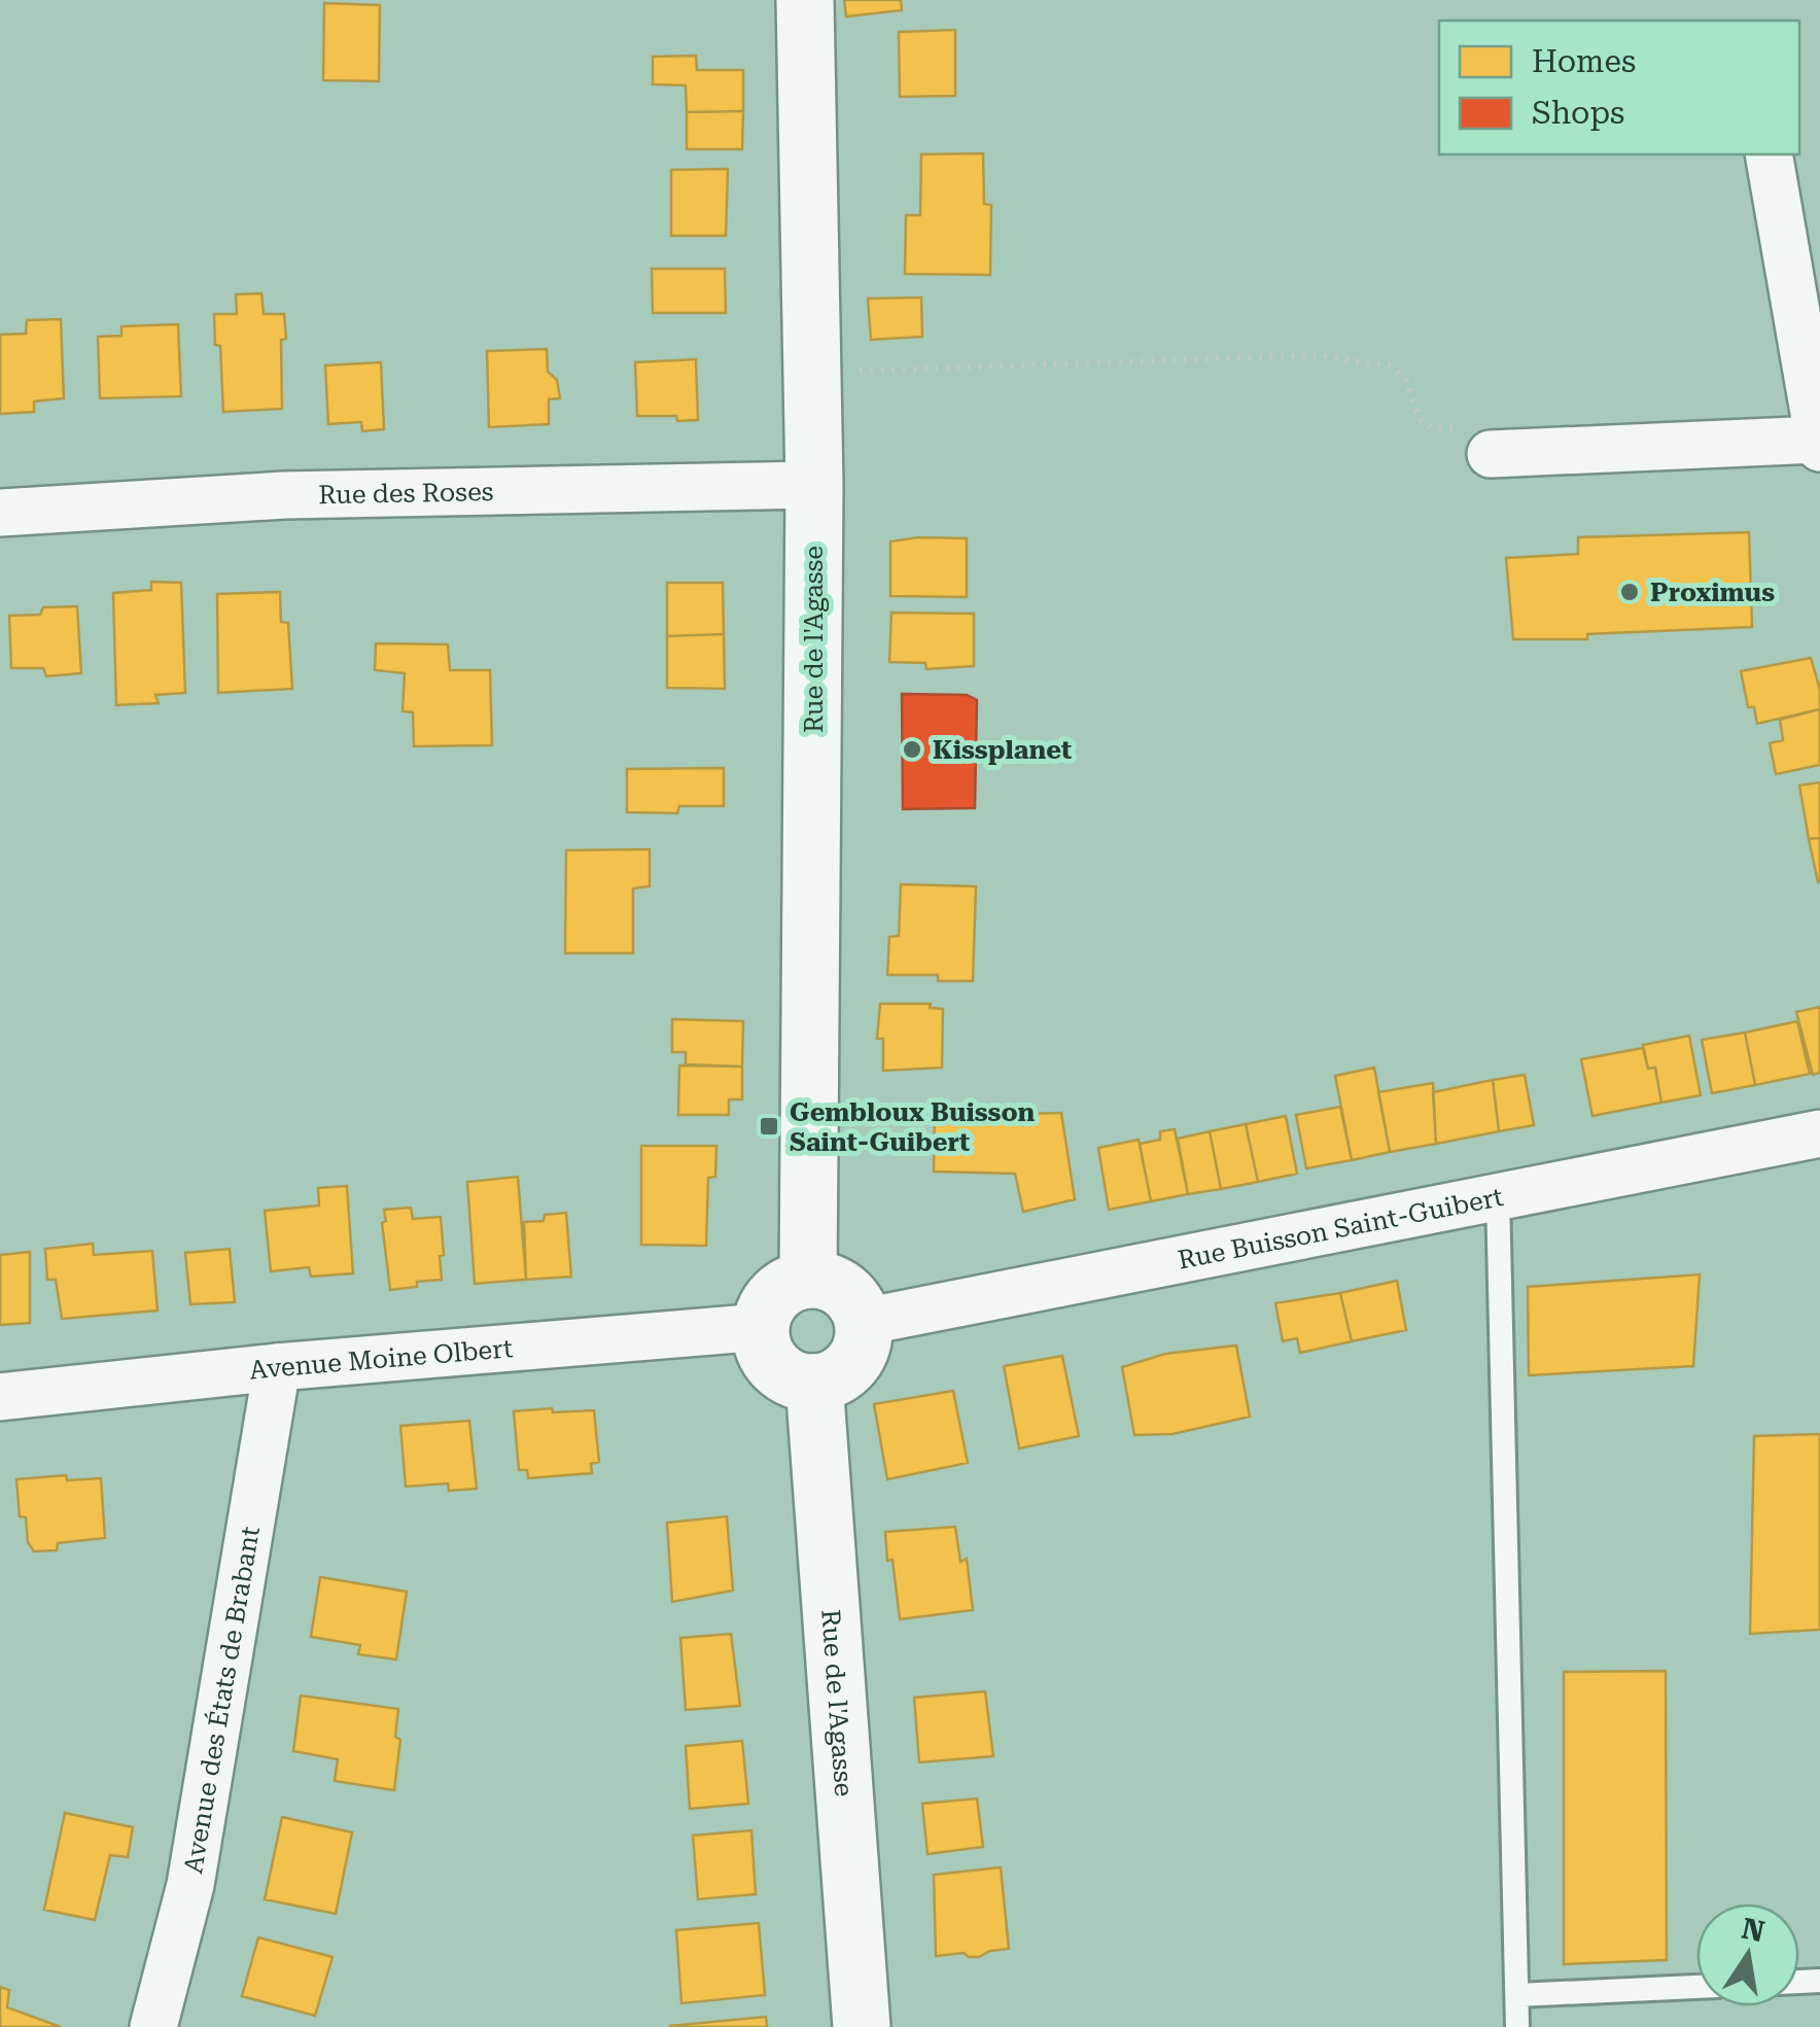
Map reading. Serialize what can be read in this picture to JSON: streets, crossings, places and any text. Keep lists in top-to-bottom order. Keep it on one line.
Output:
{"streets":{"street":["Rue des Roses","Rue de l'Agasse","Rue Buisson Saint-Guibert","Avenue Moine Olbert","Avenue des États de Brabant"]},"crossings":[["Rue des Roses","Rue de l'Agasse"],["Rue de l'Agasse","Rue Buisson Saint-Guibert"],["Rue de l'Agasse","Avenue Moine Olbert"],["Rue Buisson Saint-Guibert","Avenue Moine Olbert"],["Avenue Moine Olbert","Avenue des États de Brabant"]],"places":{"other":["Proximus","Kissplanet"],"transit":["Gembloux Buisson Saint-Guibert"]},"legend":["Homes","Shops"],"north":"top"}
